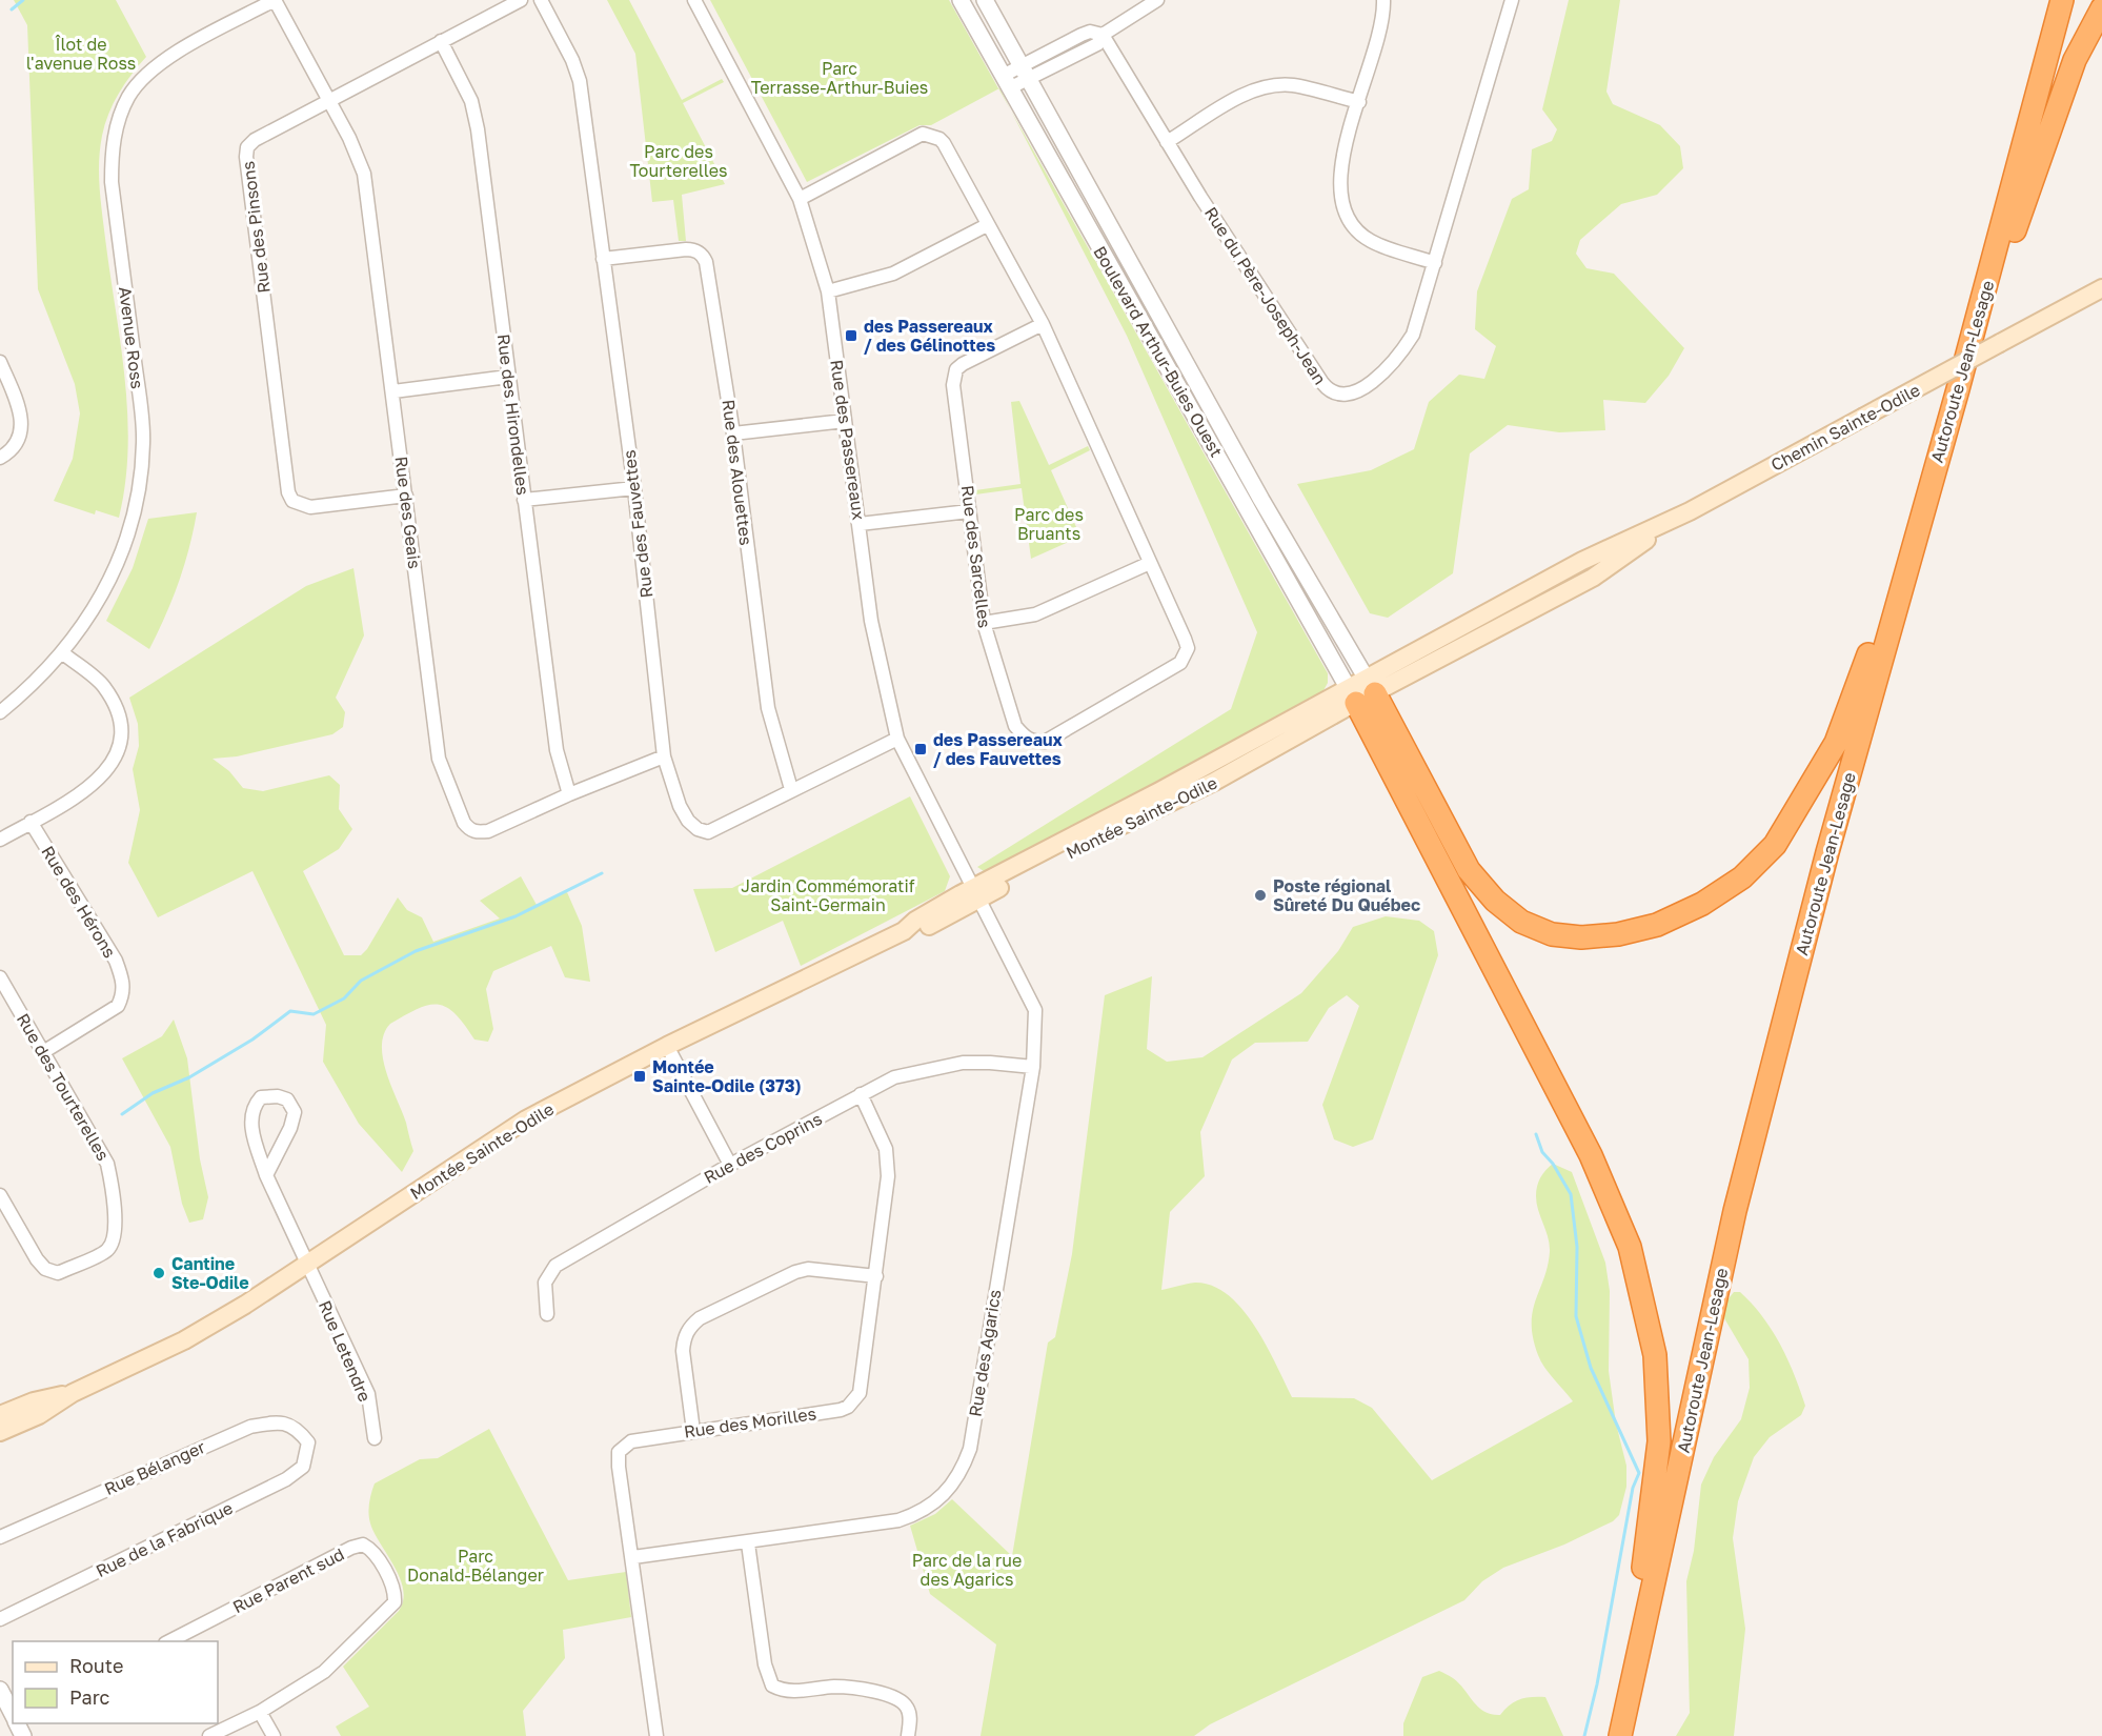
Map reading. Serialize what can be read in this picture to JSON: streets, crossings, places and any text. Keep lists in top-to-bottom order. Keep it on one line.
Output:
{"streets":{"highway":["Autoroute Jean-Lesage"],"main road":["Chemin Sainte-Odile","Montée Sainte-Odile"],"street":["Rue des Pinsons","Rue du Père-Joseph-Jean","Avenue Ross","Boulevard Arthur-Buies Ouest","Rue des Hirondelles","Rue des Passereaux","Rue des Alouettes","Rue des Geais","Rue des Fauvettes","Rue des Sarcelles","Rue des Hérons","Rue des Tourterelles","Rue des Coprins","Rue Letendre","Rue des Agarics","Rue des Morilles","Rue Bélanger","Rue de la Fabrique","Rue Parent sud"]},"crossings":[["Rue des Pinsons","Rue des Hirondelles"],["Rue des Pinsons","Rue des Geais"],["Avenue Ross","Rue des Geais"],["Boulevard Arthur-Buies Ouest","Chemin Sainte-Odile"],["Boulevard Arthur-Buies Ouest","Montée Sainte-Odile"],["Rue des Hirondelles","Rue des Geais"],["Chemin Sainte-Odile","Montée Sainte-Odile"],["Rue des Passereaux","Rue des Fauvettes"],["Rue des Passereaux","Rue des Sarcelles"],["Rue des Passereaux","Montée Sainte-Odile"],["Rue des Passereaux","Rue des Agarics"],["Rue des Alouettes","Rue des Fauvettes"],["Rue des Geais","Rue des Fauvettes"],["Montée Sainte-Odile","Rue Letendre"],["Montée Sainte-Odile","Rue des Agarics"],["Rue des Hérons","Rue des Tourterelles"],["Rue des Coprins","Rue des Agarics"],["Rue des Coprins","Rue des Morilles"],["Rue des Agarics","Rue des Morilles"],["Rue Bélanger","Rue de la Fabrique"]],"parks":["Îlot de l'avenue Ross","Parc Terrasse-Arthur-Buies","Parc des Tourterelles","Parc des Bruants","Jardin Commémoratif Saint-Germain","Parc Donald-Bélanger","Parc de la rue des Agarics"],"places":{"transit":["des Passereaux / des Gélinottes","des Passereaux / des Fauvettes","Montée Sainte-Odile (373)"],"other":["Poste régional Sûreté Du Québec","Cantine Ste-Odile"]},"legend":["Route","Parc"]}
